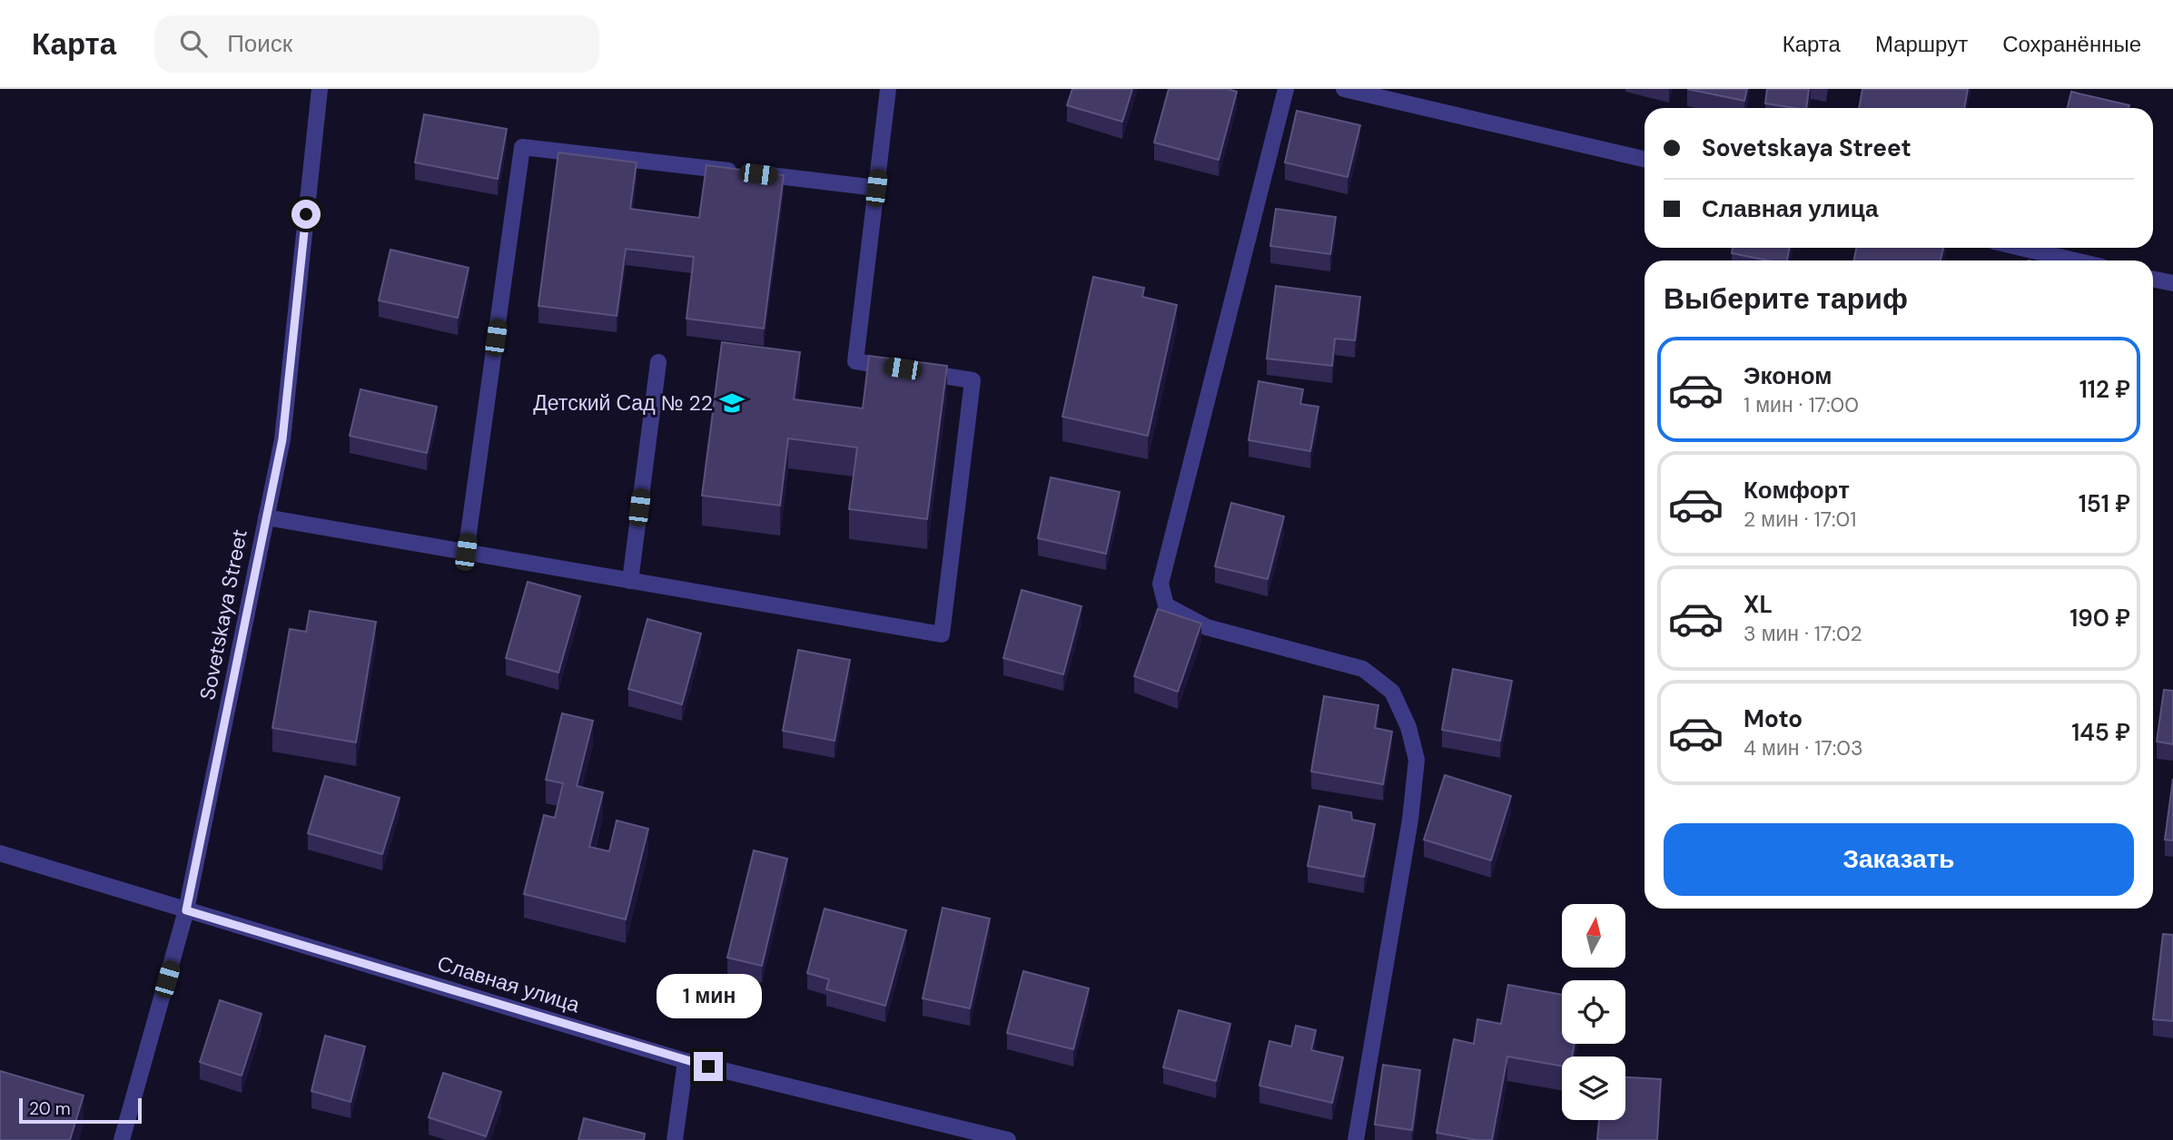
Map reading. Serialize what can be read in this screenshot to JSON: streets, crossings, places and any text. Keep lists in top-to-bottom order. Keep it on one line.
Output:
{"streets":{"street":["Sovetskaya Street","Славная улица"]},"crossings":[["Sovetskaya Street","Славная улица"]],"places":{"school or university":["Детский Сад № 22"]},"scale_bar":"20 m","north":"top","page":{"header":"Карта","search":"Поиск","nav":["Карта","Маршрут","Сохранённые"],"banner":["Sovetskaya Street","Славная улица"],"heading":"Выберите тариф","list":[{"name":"Эконом","note":"1 мин · 17:00","value":"112 ₽"},{"name":"Комфорт","note":"2 мин · 17:01","value":"151 ₽"},{"name":"XL","note":"3 мин · 17:02","value":"190 ₽"},{"name":"Moto","note":"4 мин · 17:03","value":"145 ₽"}],"buttons":"Заказать","bubble":"1 мин","scale":"20 m"}}
